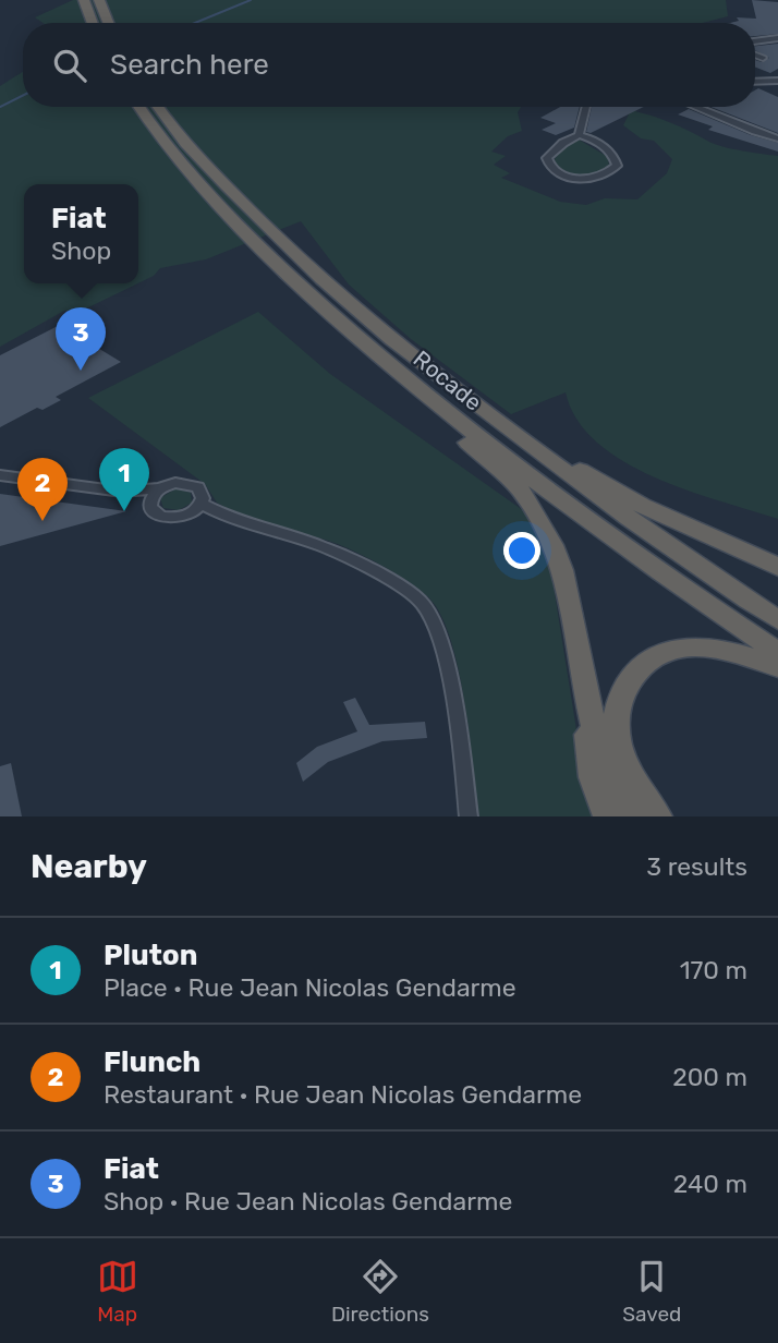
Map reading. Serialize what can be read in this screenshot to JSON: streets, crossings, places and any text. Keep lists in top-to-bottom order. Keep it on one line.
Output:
{"streets":{"highway":["Rocade"]},"page":{"search":"Search here","popup":["Fiat","Shop"],"pins":["3","1","2"],"heading":["Nearby","3 results"],"list":[{"mark":"1","name":"Pluton","note":"Place · Rue Jean Nicolas Gendarme","value":"170 m"},{"mark":"2","name":"Flunch","note":"Restaurant · Rue Jean Nicolas Gendarme","value":"200 m"},{"mark":"3","name":"Fiat","note":"Shop · Rue Jean Nicolas Gendarme","value":"240 m"}],"nav":["Map","Directions","Saved"]}}
